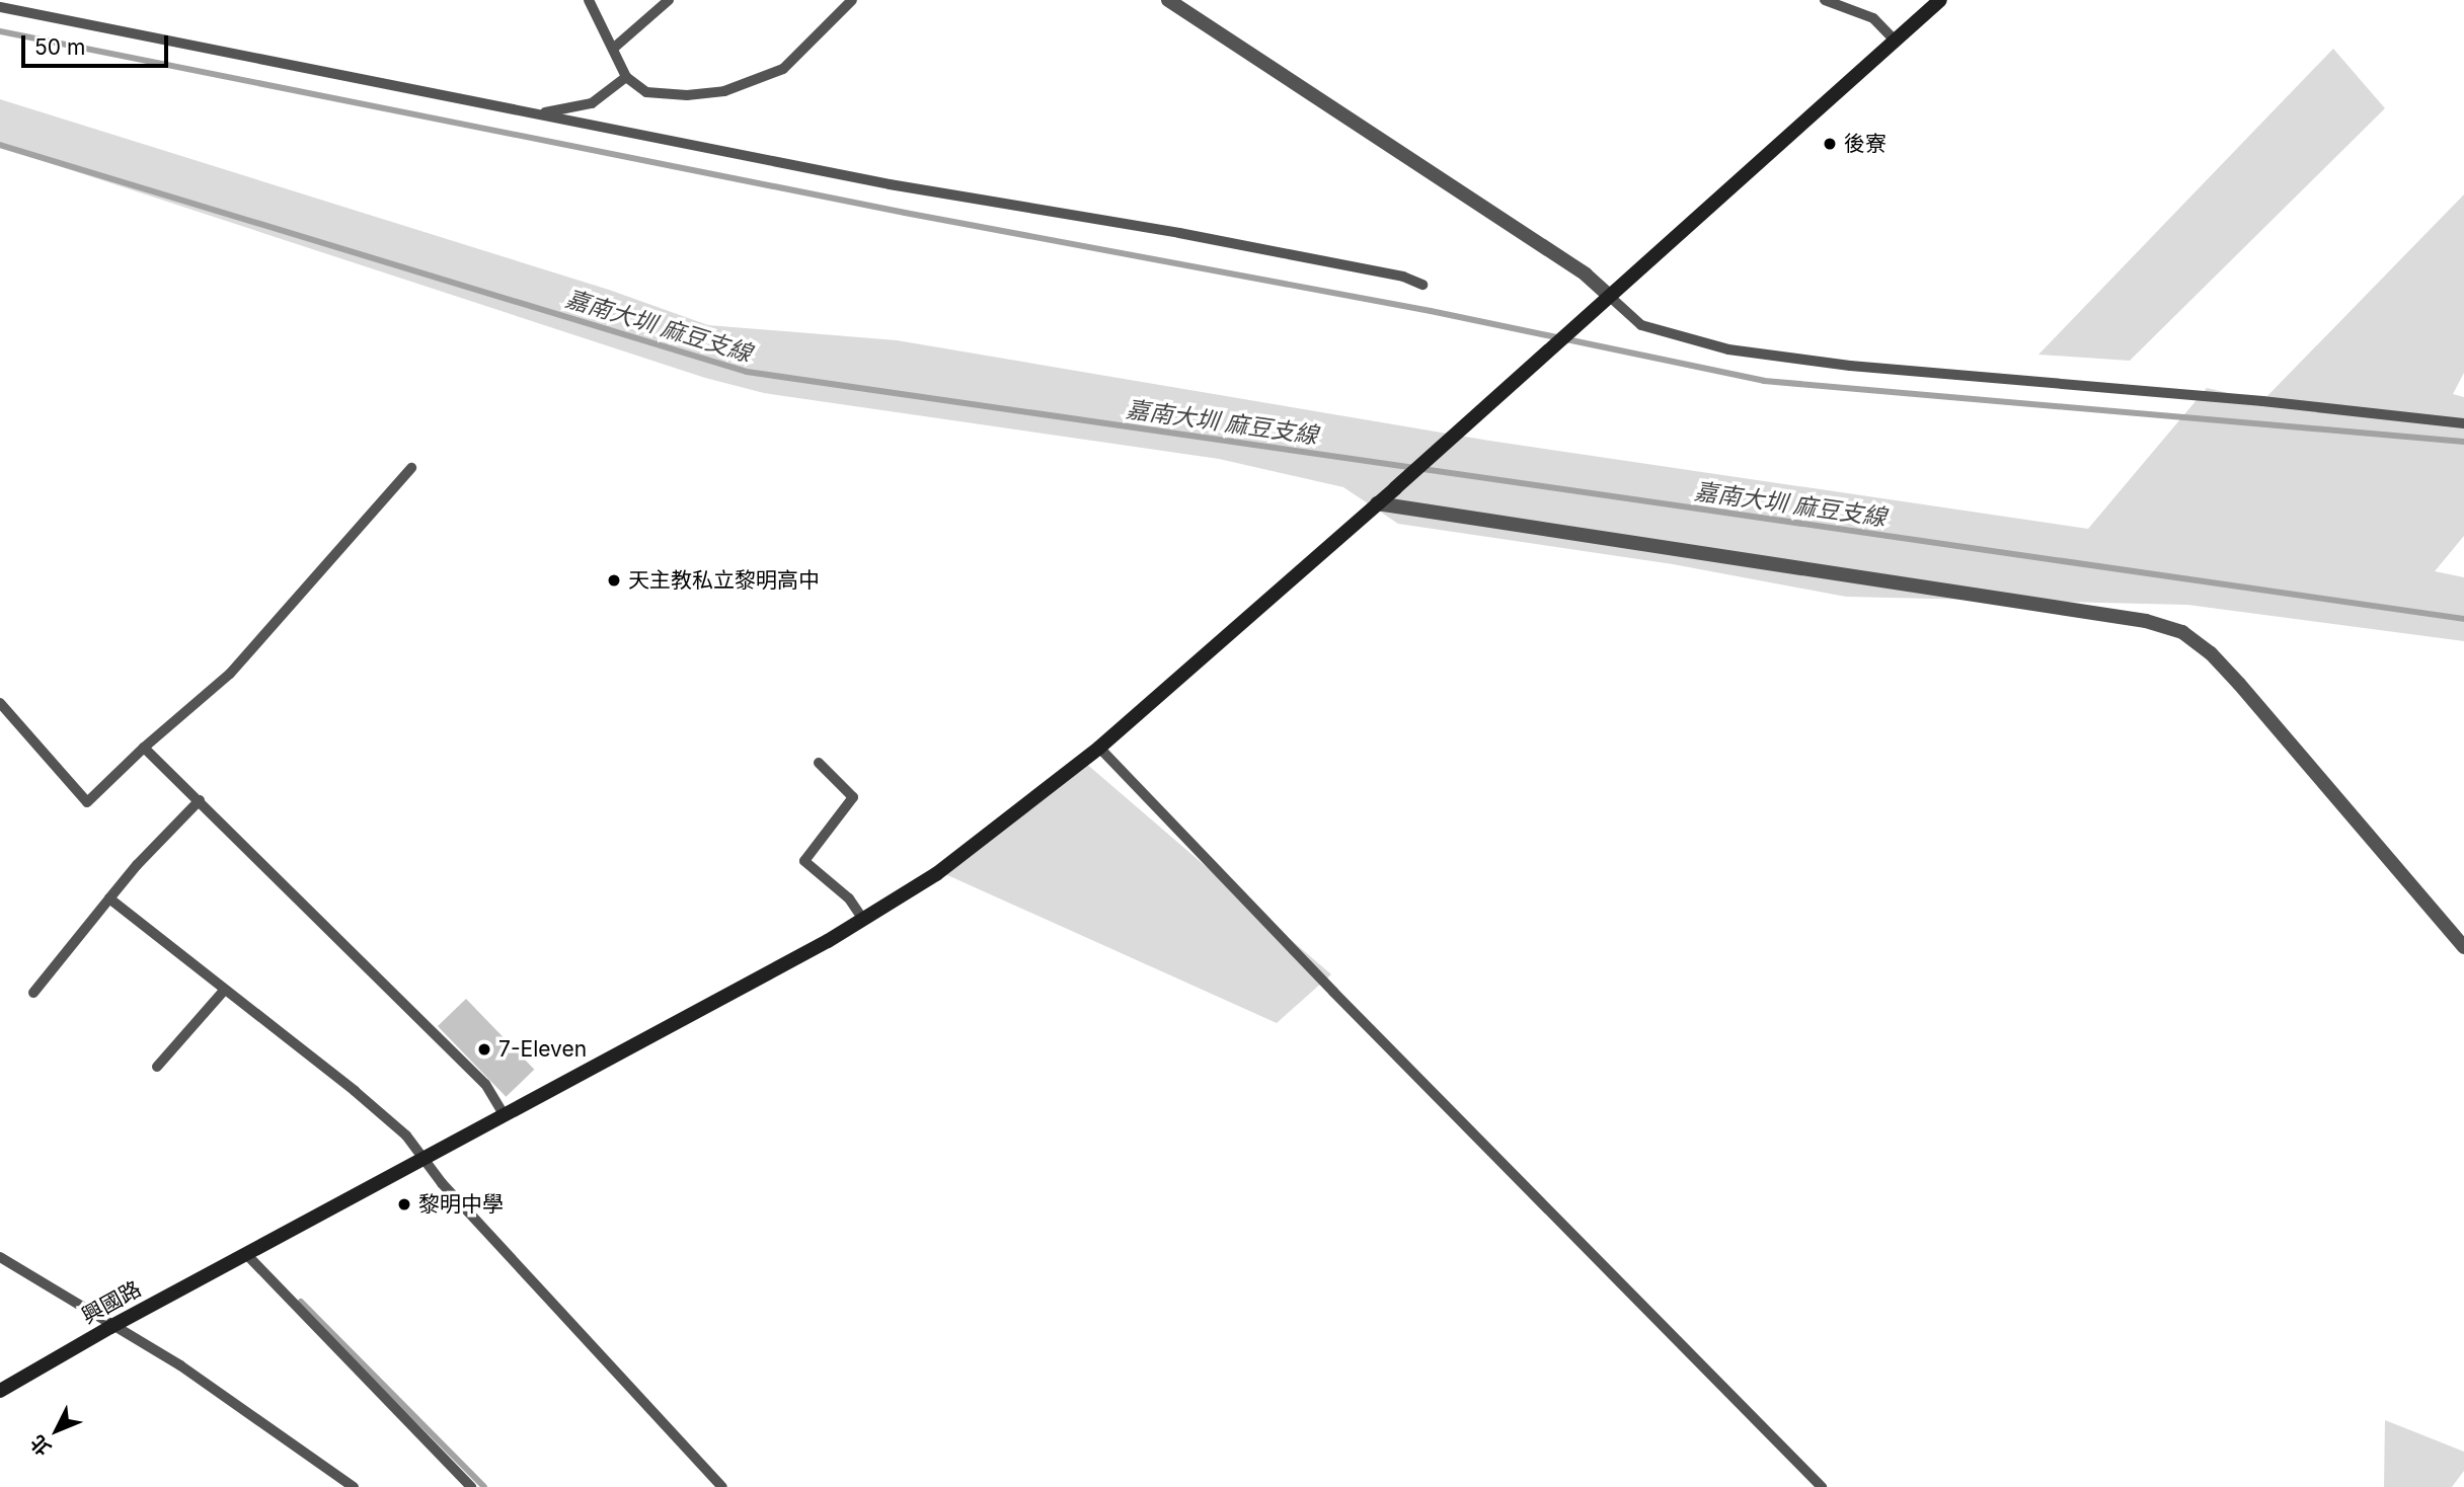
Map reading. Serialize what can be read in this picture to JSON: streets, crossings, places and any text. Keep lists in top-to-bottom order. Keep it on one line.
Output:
{"streets":{"main road":["興國路"]},"water":["嘉南大圳 麻豆支線"],"places":["後寮","天主教私立黎明高中","7-Eleven","黎明中學"],"scale_bar":"50 m","north":"bottom left"}
